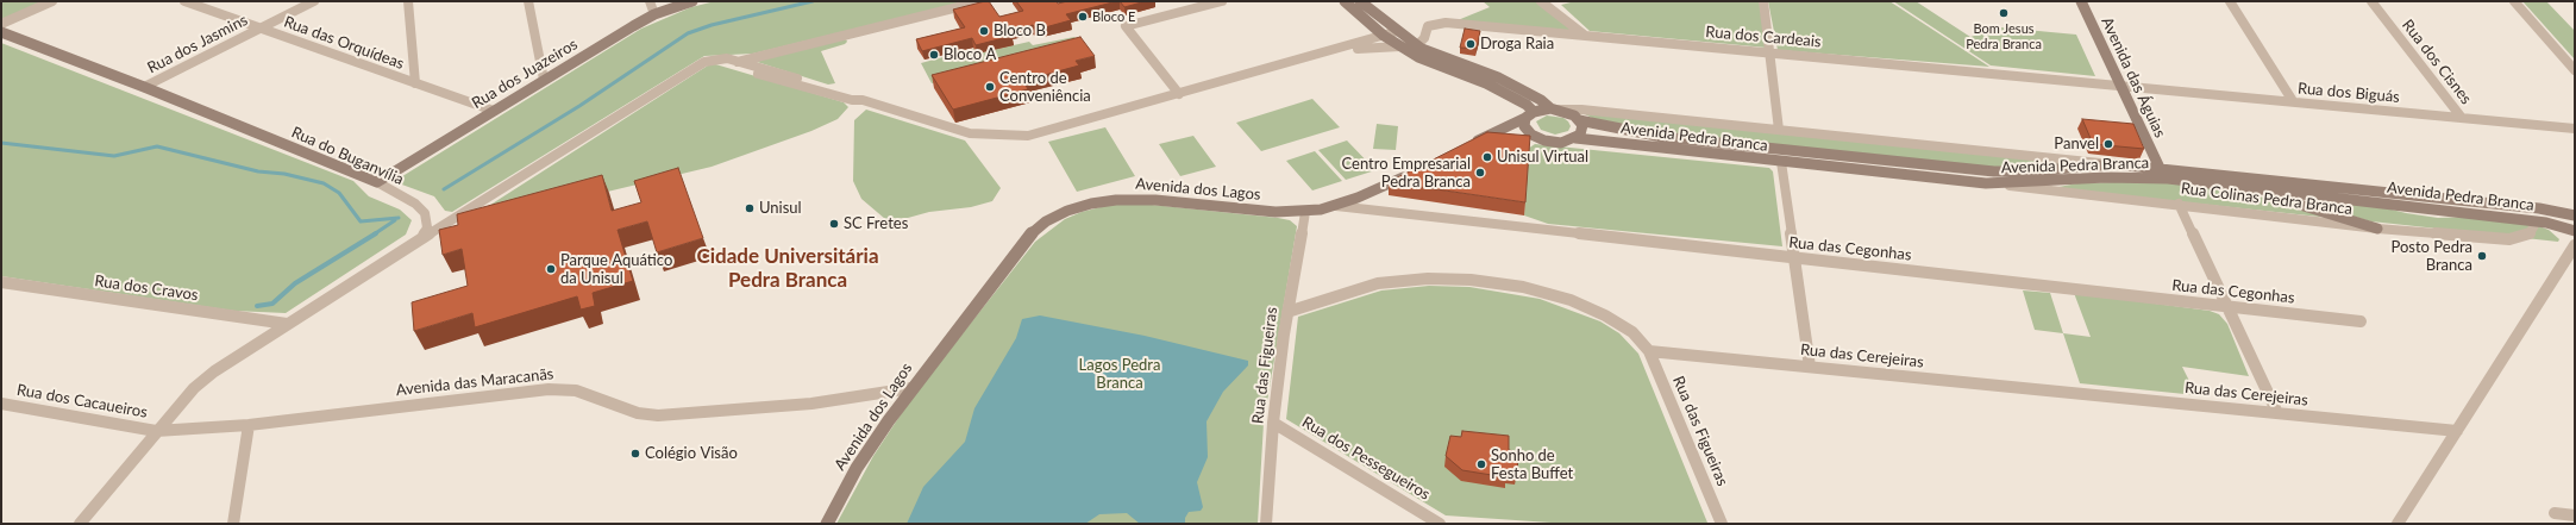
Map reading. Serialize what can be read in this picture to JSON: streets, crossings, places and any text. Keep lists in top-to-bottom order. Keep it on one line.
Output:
{"streets":{"main road":["Rua dos Juazeiros","Avenida das Águias","Avenida Pedra Branca","Rua do Buganvília","Avenida dos Lagos"],"street":["Rua dos Cardeais","Rua das Orquídeas","Rua dos Jasmins","Rua dos Cisnes","Rua dos Biguás","Rua Colinas Pedra Branca","Rua das Cegonhas","Rua dos Cravos","Rua das Cerejeiras","Rua das Figueiras","Avenida das Maracanãs","Rua dos Cacaueiros","Rua dos Pessegueiros"]},"crossings":[["Rua dos Cardeais","Avenida das Águias"],["Rua dos Cardeais","Rua dos Biguás"],["Rua das Orquídeas","Rua dos Jasmins"],["Rua das Orquídeas","Rua dos Juazeiros"],["Rua dos Jasmins","Rua do Buganvília"],["Rua dos Cisnes","Rua dos Biguás"],["Rua dos Juazeiros","Rua do Buganvília"],["Avenida das Águias","Rua dos Biguás"],["Avenida das Águias","Avenida Pedra Branca"],["Avenida Pedra Branca","Rua Colinas Pedra Branca"],["Avenida dos Lagos","Rua das Cegonhas"],["Avenida dos Lagos","Rua das Figueiras"],["Avenida dos Lagos","Avenida das Maracanãs"],["Rua das Cerejeiras","Rua das Figueiras"],["Rua das Figueiras","Rua dos Pessegueiros"],["Avenida das Maracanãs","Rua dos Cacaueiros"]],"districts":["Cidade Universitária Pedra Branca"],"parks":["Lagos Pedra Branca"],"places":["Bom Jesus Pedra Branca","Bloco E","Bloco B","Droga Raia","Bloco A","Centro de Conveniência","Panvel","Unisul Virtual","Centro Empresarial Pedra Branca","Unisul","SC Fretes","Posto Pedra Branca","Parque Aquático da Unisul","Colégio Visão","Sonho de Festa Buffet"]}
